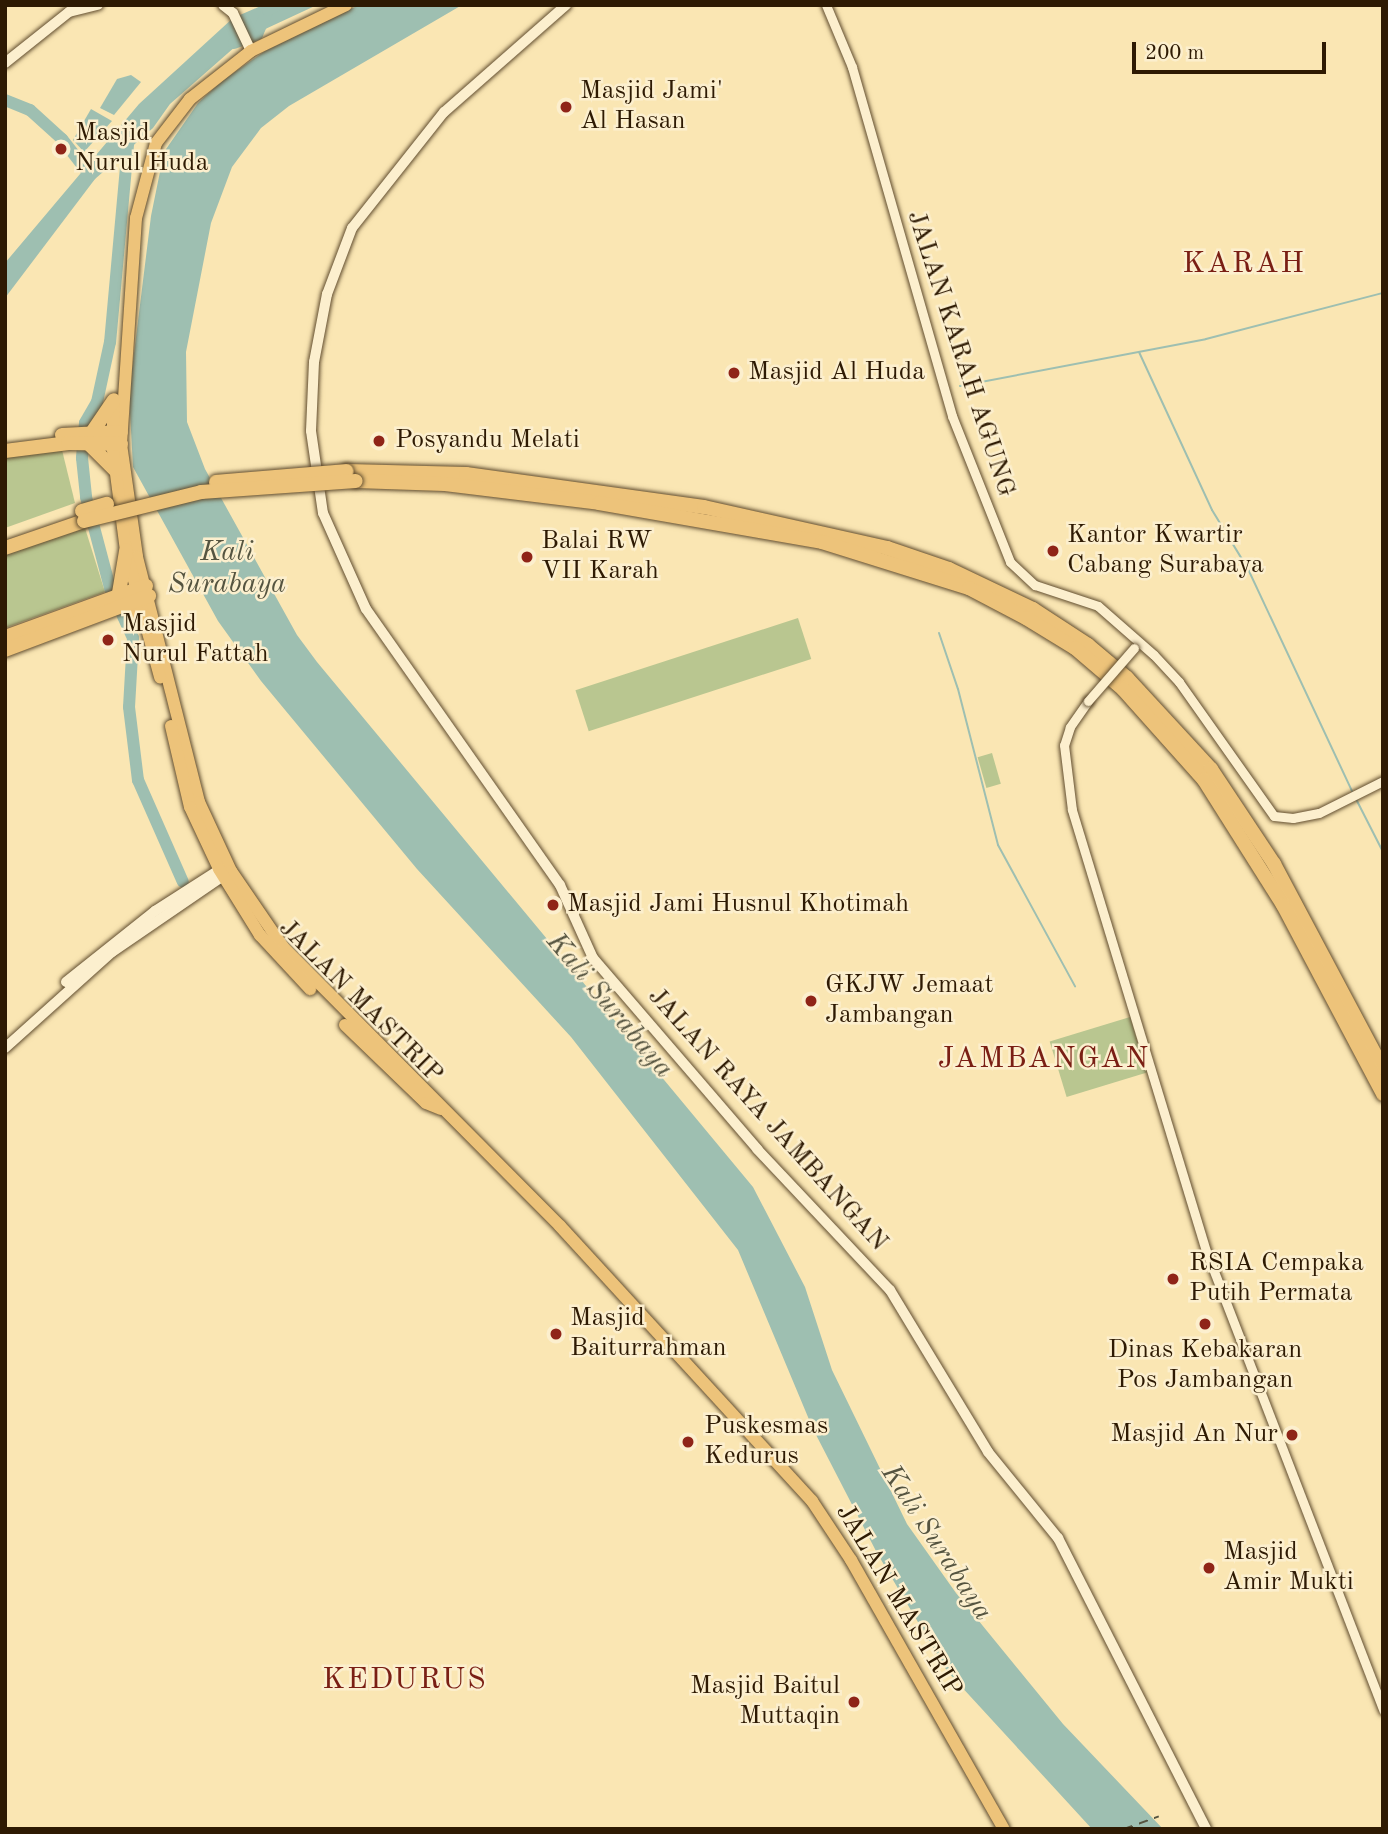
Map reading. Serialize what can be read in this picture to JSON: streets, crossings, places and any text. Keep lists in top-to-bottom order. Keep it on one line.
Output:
{"streets":{"main road":["JALAN MASTRIP","JALAN RAYA JAMBANGAN"],"street":["JALAN KARAH AGUNG"]},"districts":["KARAH","JAMBANGAN","KEDURUS"],"water":["Kali Surabaya"],"places":["Masjid Jami' Al Hasan","Masjid Nurul Huda","Masjid Al Huda","Posyandu Melati","Kantor Kwartir Cabang Surabaya","Balai RW VII Karah","Masjid Nurul Fattah","Masjid Jami Husnul Khotimah","GKJW Jemaat Jambangan","RSIA Cempaka Putih Permata","Dinas Kebakaran Pos Jambangan","Masjid Baiturrahman","Masjid An Nur","Puskesmas Kedurus","Masjid Amir Mukti","Masjid Baitul Muttaqin"],"scale_bar":"200 m"}
